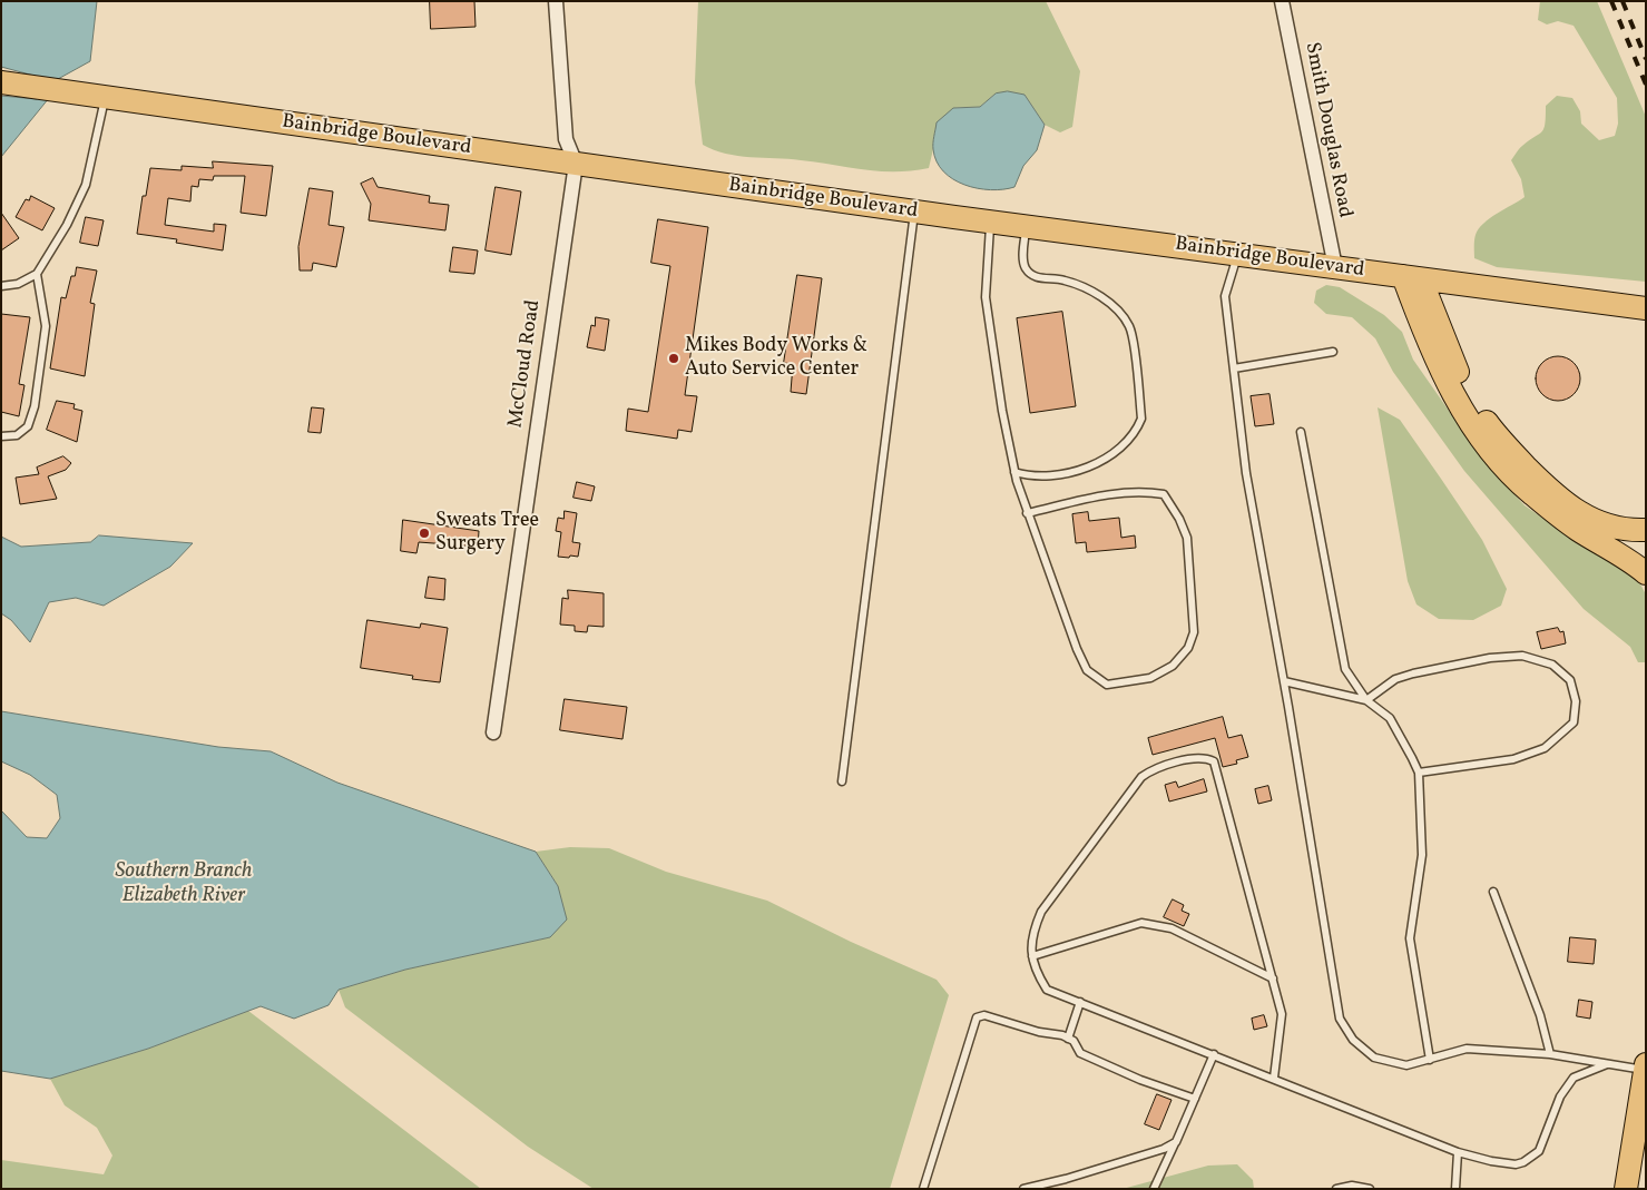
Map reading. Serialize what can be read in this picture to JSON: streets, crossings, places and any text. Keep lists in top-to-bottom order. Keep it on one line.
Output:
{"streets":{"main road":["Bainbridge Boulevard"],"street":["Smith Douglas Road","McCloud Road"]},"crossings":[["Smith Douglas Road","Bainbridge Boulevard"],["Bainbridge Boulevard","McCloud Road"]],"water":["Southern Branch Elizabeth River"],"places":["Mikes Body Works & Auto Service Center","Sweats Tree Surgery"]}
